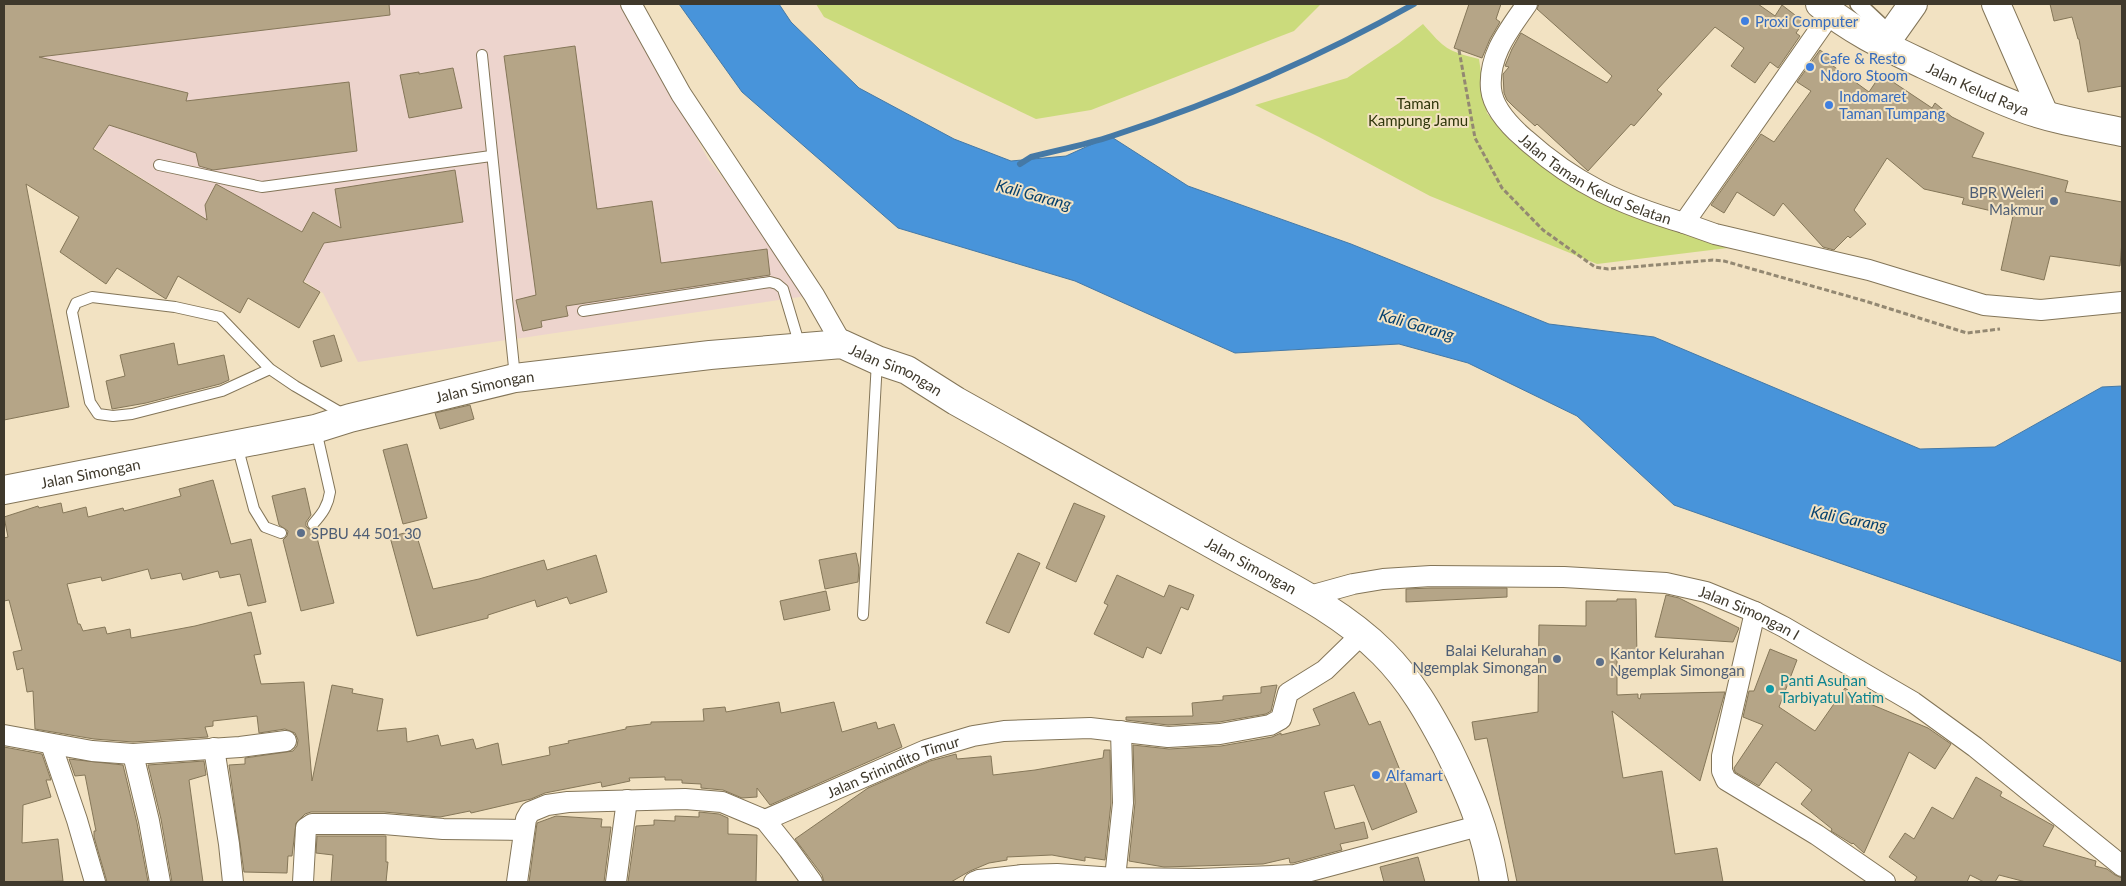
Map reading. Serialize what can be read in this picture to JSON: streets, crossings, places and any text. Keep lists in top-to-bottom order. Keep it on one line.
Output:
{"streets":{"main road":["Jalan Kelud Raya","Jalan Simongan"],"street":["Jalan Taman Kelud Selatan","Jalan Simongan I","Jalan Srinindito Timur"]},"crossings":[["Jalan Kelud Raya","Jalan Taman Kelud Selatan"],["Jalan Simongan","Jalan Simongan I"],["Jalan Simongan","Jalan Srinindito Timur"]],"water":["Kali Garang"],"parks":["Taman Kampung Jamu"],"places":["Proxi Computer","Cafe & Resto Ndoro Stoom","Indomaret Taman Tumpang","BPR Weleri Makmur","SPBU 44 501 30","Balai Kelurahan Ngemplak Simongan","Kantor Kelurahan Ngemplak Simongan","Panti Asuhan Tarbiyatul Yatim","Alfamart"]}
